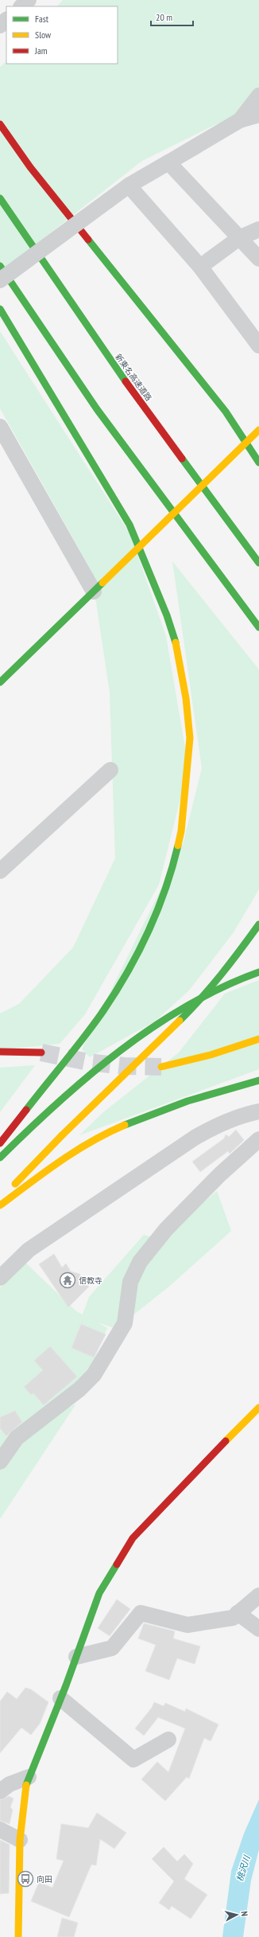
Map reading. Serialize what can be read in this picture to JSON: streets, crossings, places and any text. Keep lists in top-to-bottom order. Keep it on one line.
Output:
{"streets":{"main road":["新東名高速道路"]},"water":["桃沢川"],"places":{"temple":["信教寺"],"bus stop":["向田"]},"legend":["Fast","Slow","Jam"],"scale_bar":"20 m","north":"right"}
